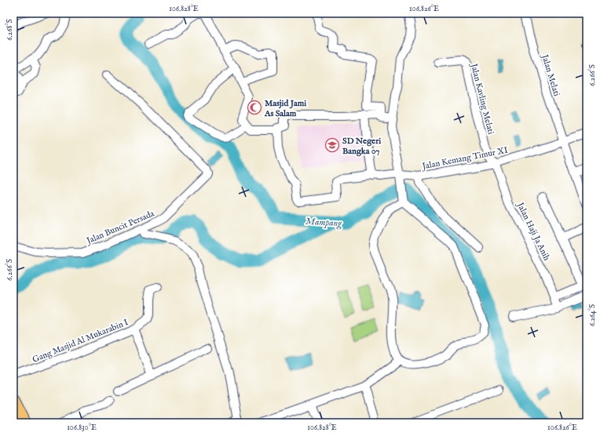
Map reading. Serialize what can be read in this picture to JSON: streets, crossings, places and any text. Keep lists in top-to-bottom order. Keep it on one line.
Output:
{"streets":{"street":["Jalan Melati","Jalan Kavling Melati","Jalan Kemang Timur XI","Jalan Buncit Persada","Jalan Haji Ja Anih","Gang Masjid Al Mukarabin I"]},"crossings":[["Jalan Melati","Jalan Kemang Timur XI"],["Jalan Kavling Melati","Jalan Kemang Timur XI"],["Jalan Kavling Melati","Jalan Haji Ja Anih"],["Jalan Kemang Timur XI","Jalan Haji Ja Anih"]],"water":["Mampang"],"places":{"mosque":["Masjid Jami As Salam"],"school or university":["SD Negeri Bangka 07"]},"coordinates":["106.828°E","106.826°E","6.268°S","6.266°S","6.264°S","106.830°E"]}
